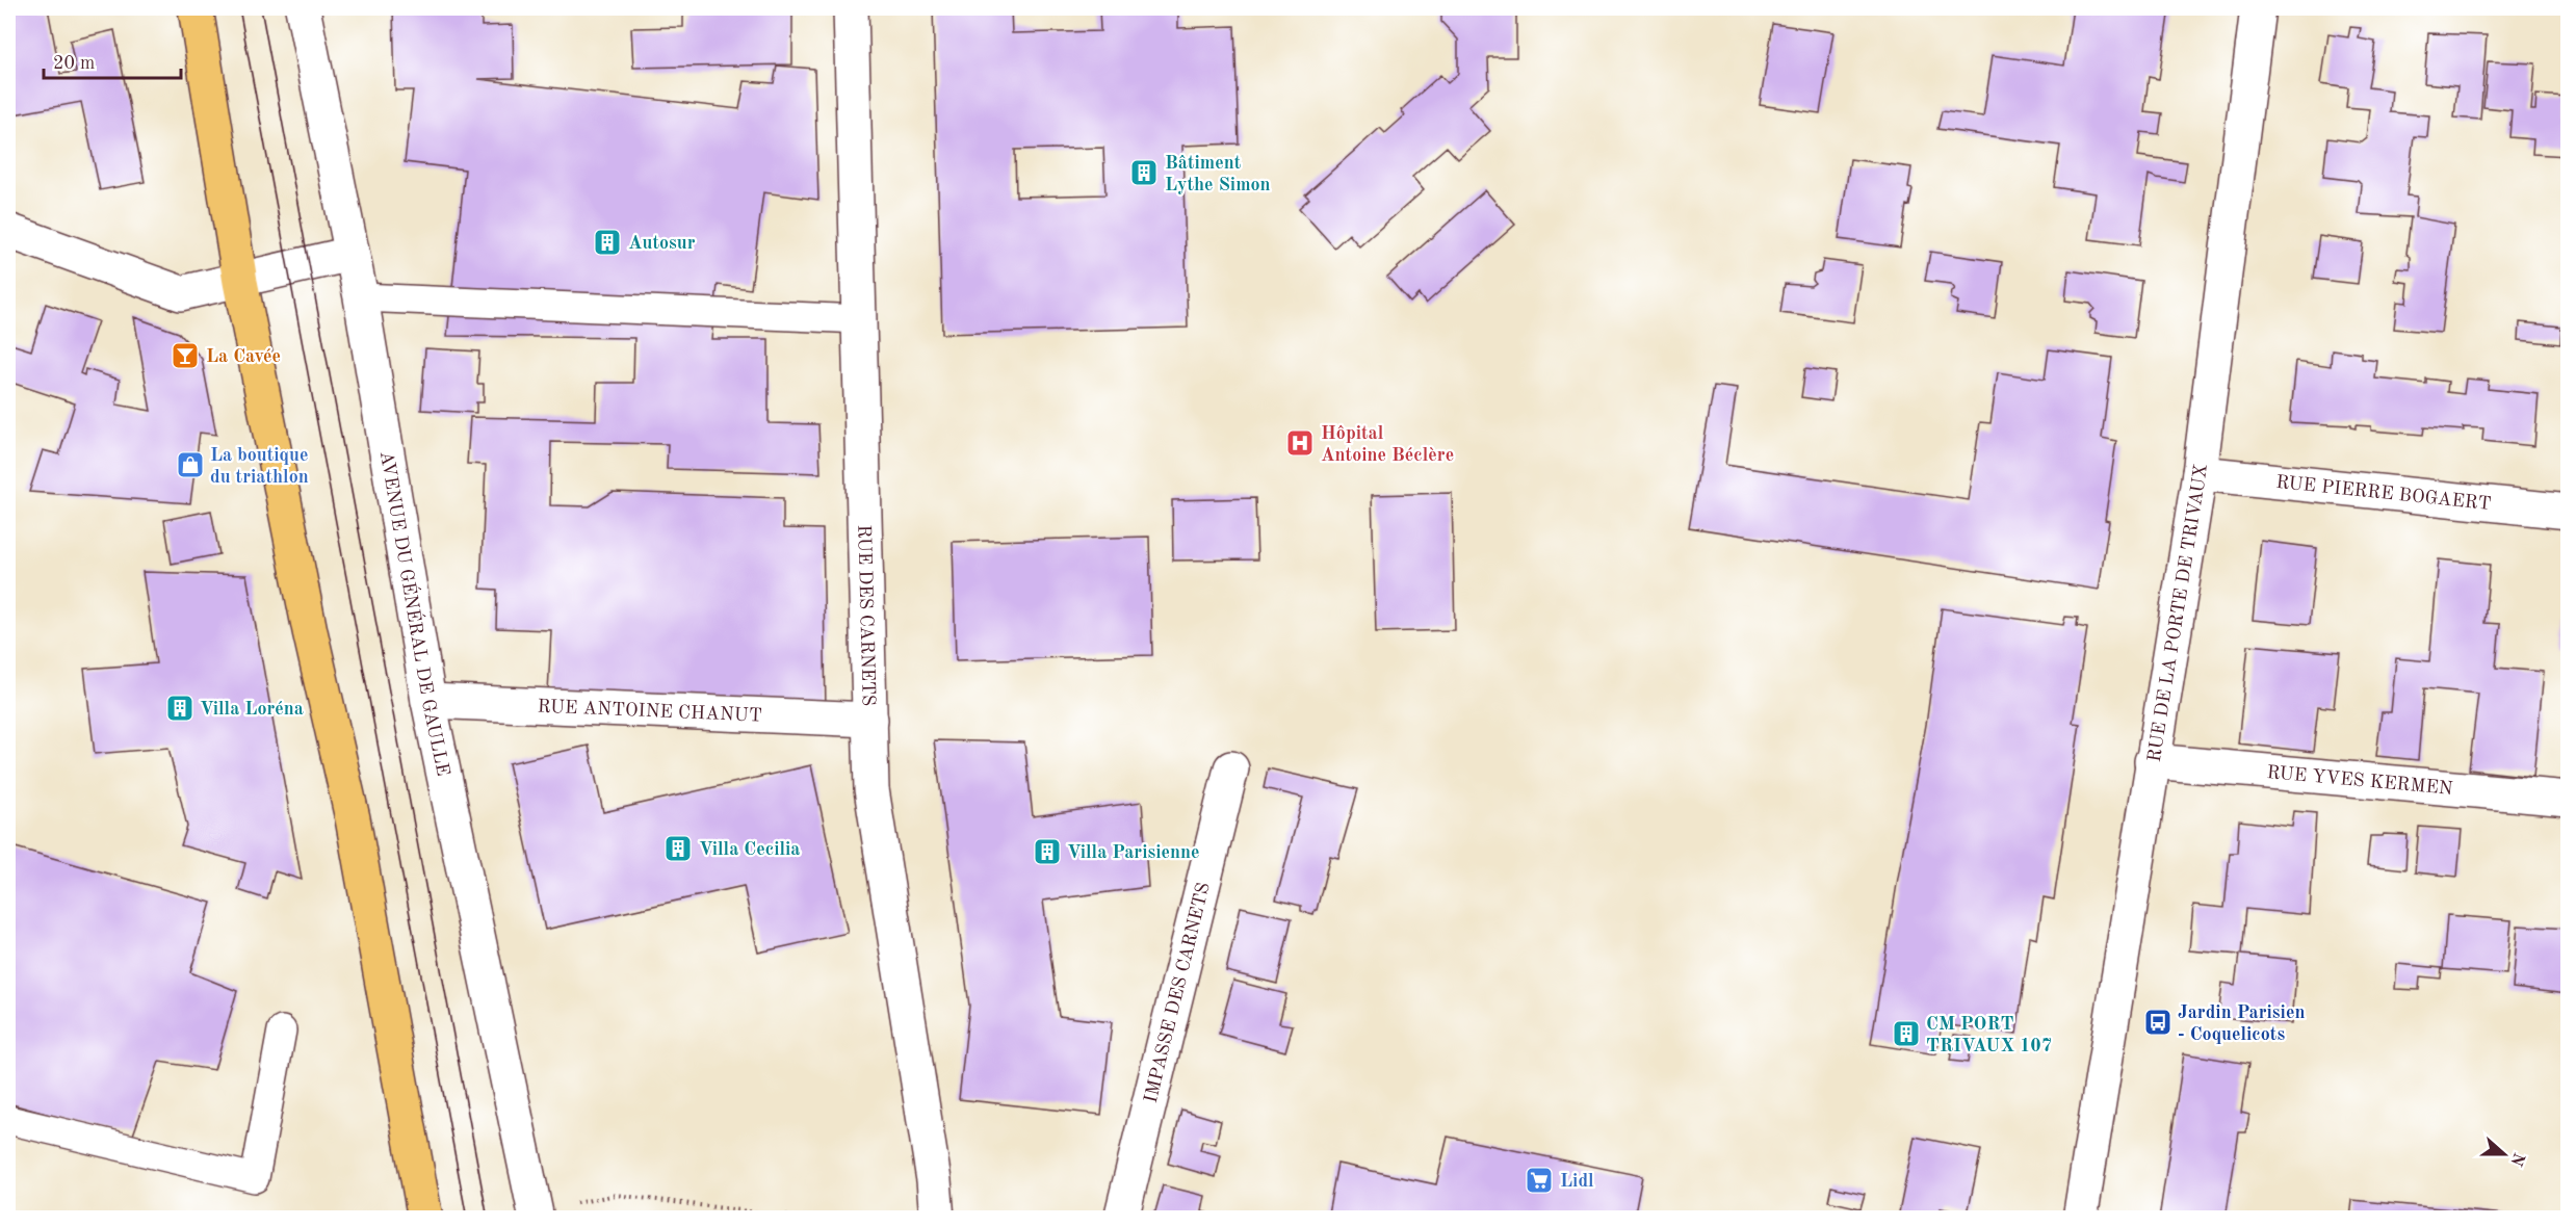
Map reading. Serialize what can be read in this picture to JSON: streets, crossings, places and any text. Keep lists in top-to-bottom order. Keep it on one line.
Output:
{"streets":{"street":["RUE PIERRE BOGAERT","AVENUE DU GÉNÉRAL DE GAULLE","RUE DE LA PORTE DE TRIVAUX","RUE DES CARNETS","RUE ANTOINE CHANUT","RUE YVES KERMEN","IMPASSE DES CARNETS"]},"crossings":[["RUE PIERRE BOGAERT","RUE DE LA PORTE DE TRIVAUX"],["AVENUE DU GÉNÉRAL DE GAULLE","RUE ANTOINE CHANUT"],["RUE DE LA PORTE DE TRIVAUX","RUE YVES KERMEN"],["RUE DES CARNETS","RUE ANTOINE CHANUT"]],"places":{"building":["Bâtiment Lythe Simon","Autosur","Villa Loréna","Villa Cecilia","Villa Parisienne","CM PORT TRIVAUX 107"],"bar":["La Cavée"],"hospital":["Hôpital Antoine Béclère"],"shop":["La boutique du triathlon"],"bus stop":["Jardin Parisien - Coquelicots"],"supermarket":["Lidl"]},"scale_bar":"20 m","north":"right"}
